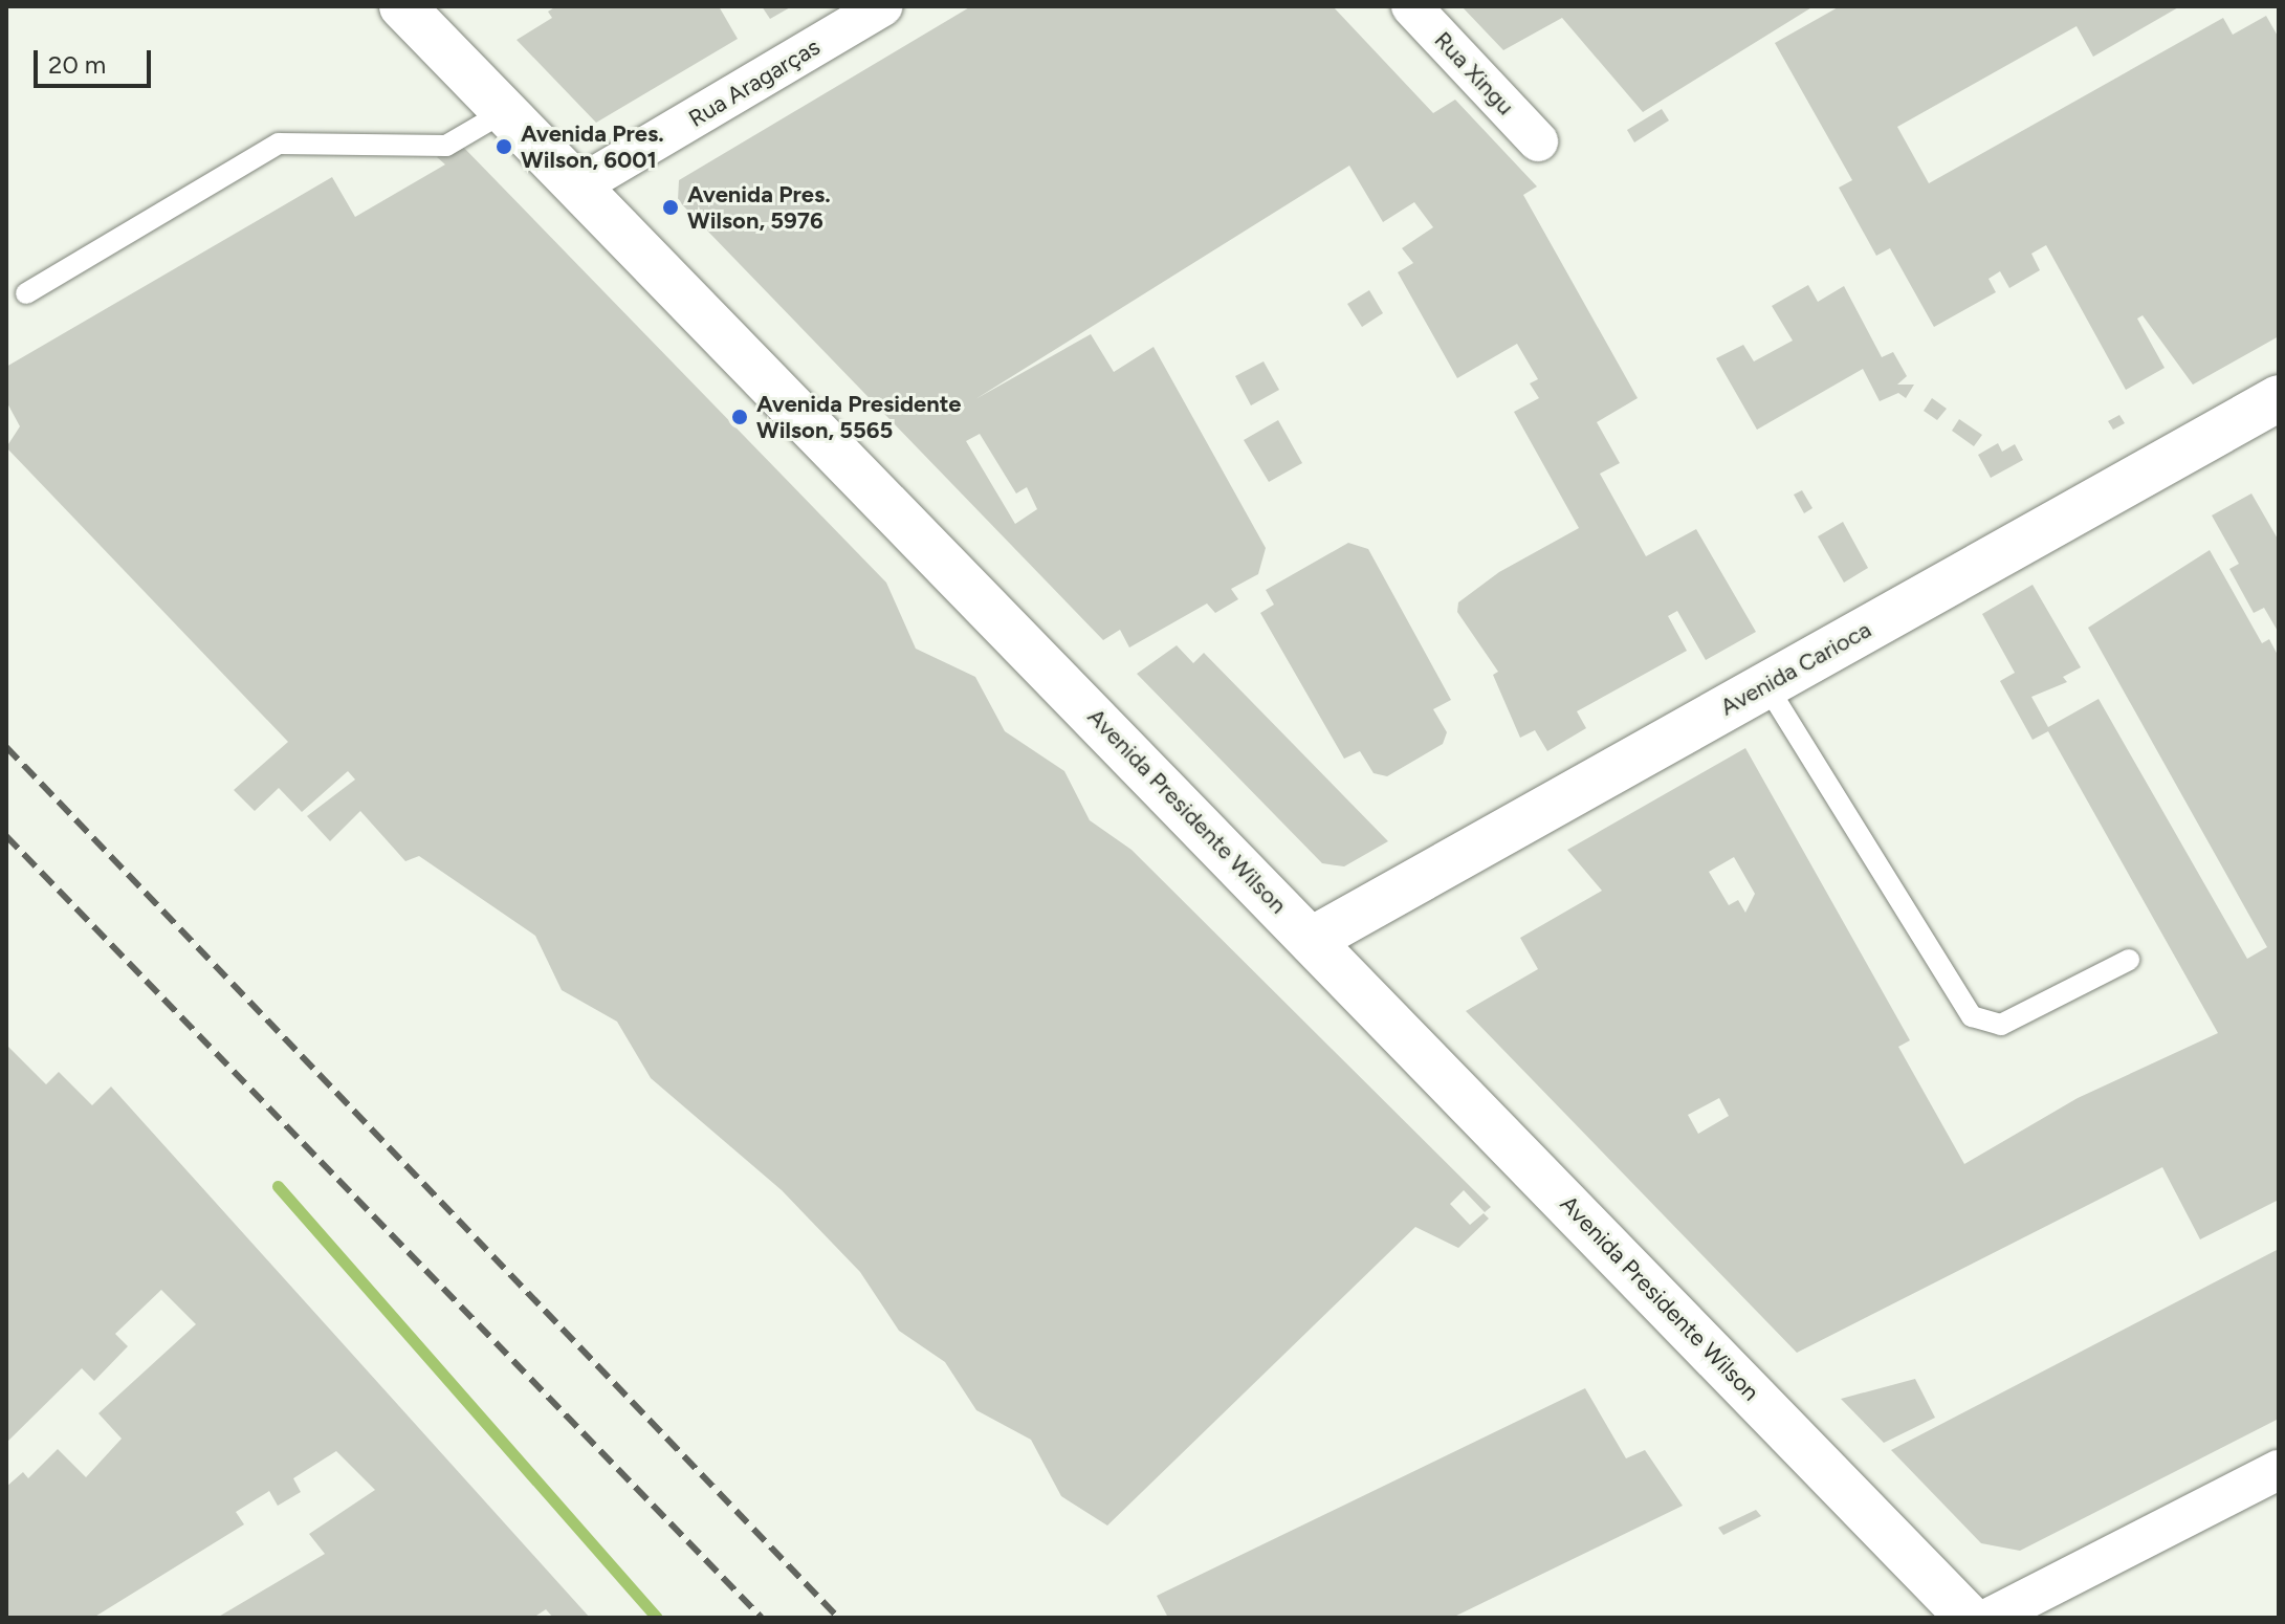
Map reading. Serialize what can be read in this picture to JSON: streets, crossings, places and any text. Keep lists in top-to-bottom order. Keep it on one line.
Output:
{"streets":{"main road":["Avenida Carioca","Avenida Presidente Wilson"],"street":["Rua Xingu","Rua Aragarças"]},"crossings":[["Rua Aragarças","Avenida Presidente Wilson"],["Avenida Carioca","Avenida Presidente Wilson"]],"places":["Avenida Pres. Wilson, 6001","Avenida Pres. Wilson, 5976","Avenida Presidente Wilson, 5565"],"scale_bar":"20 m"}
